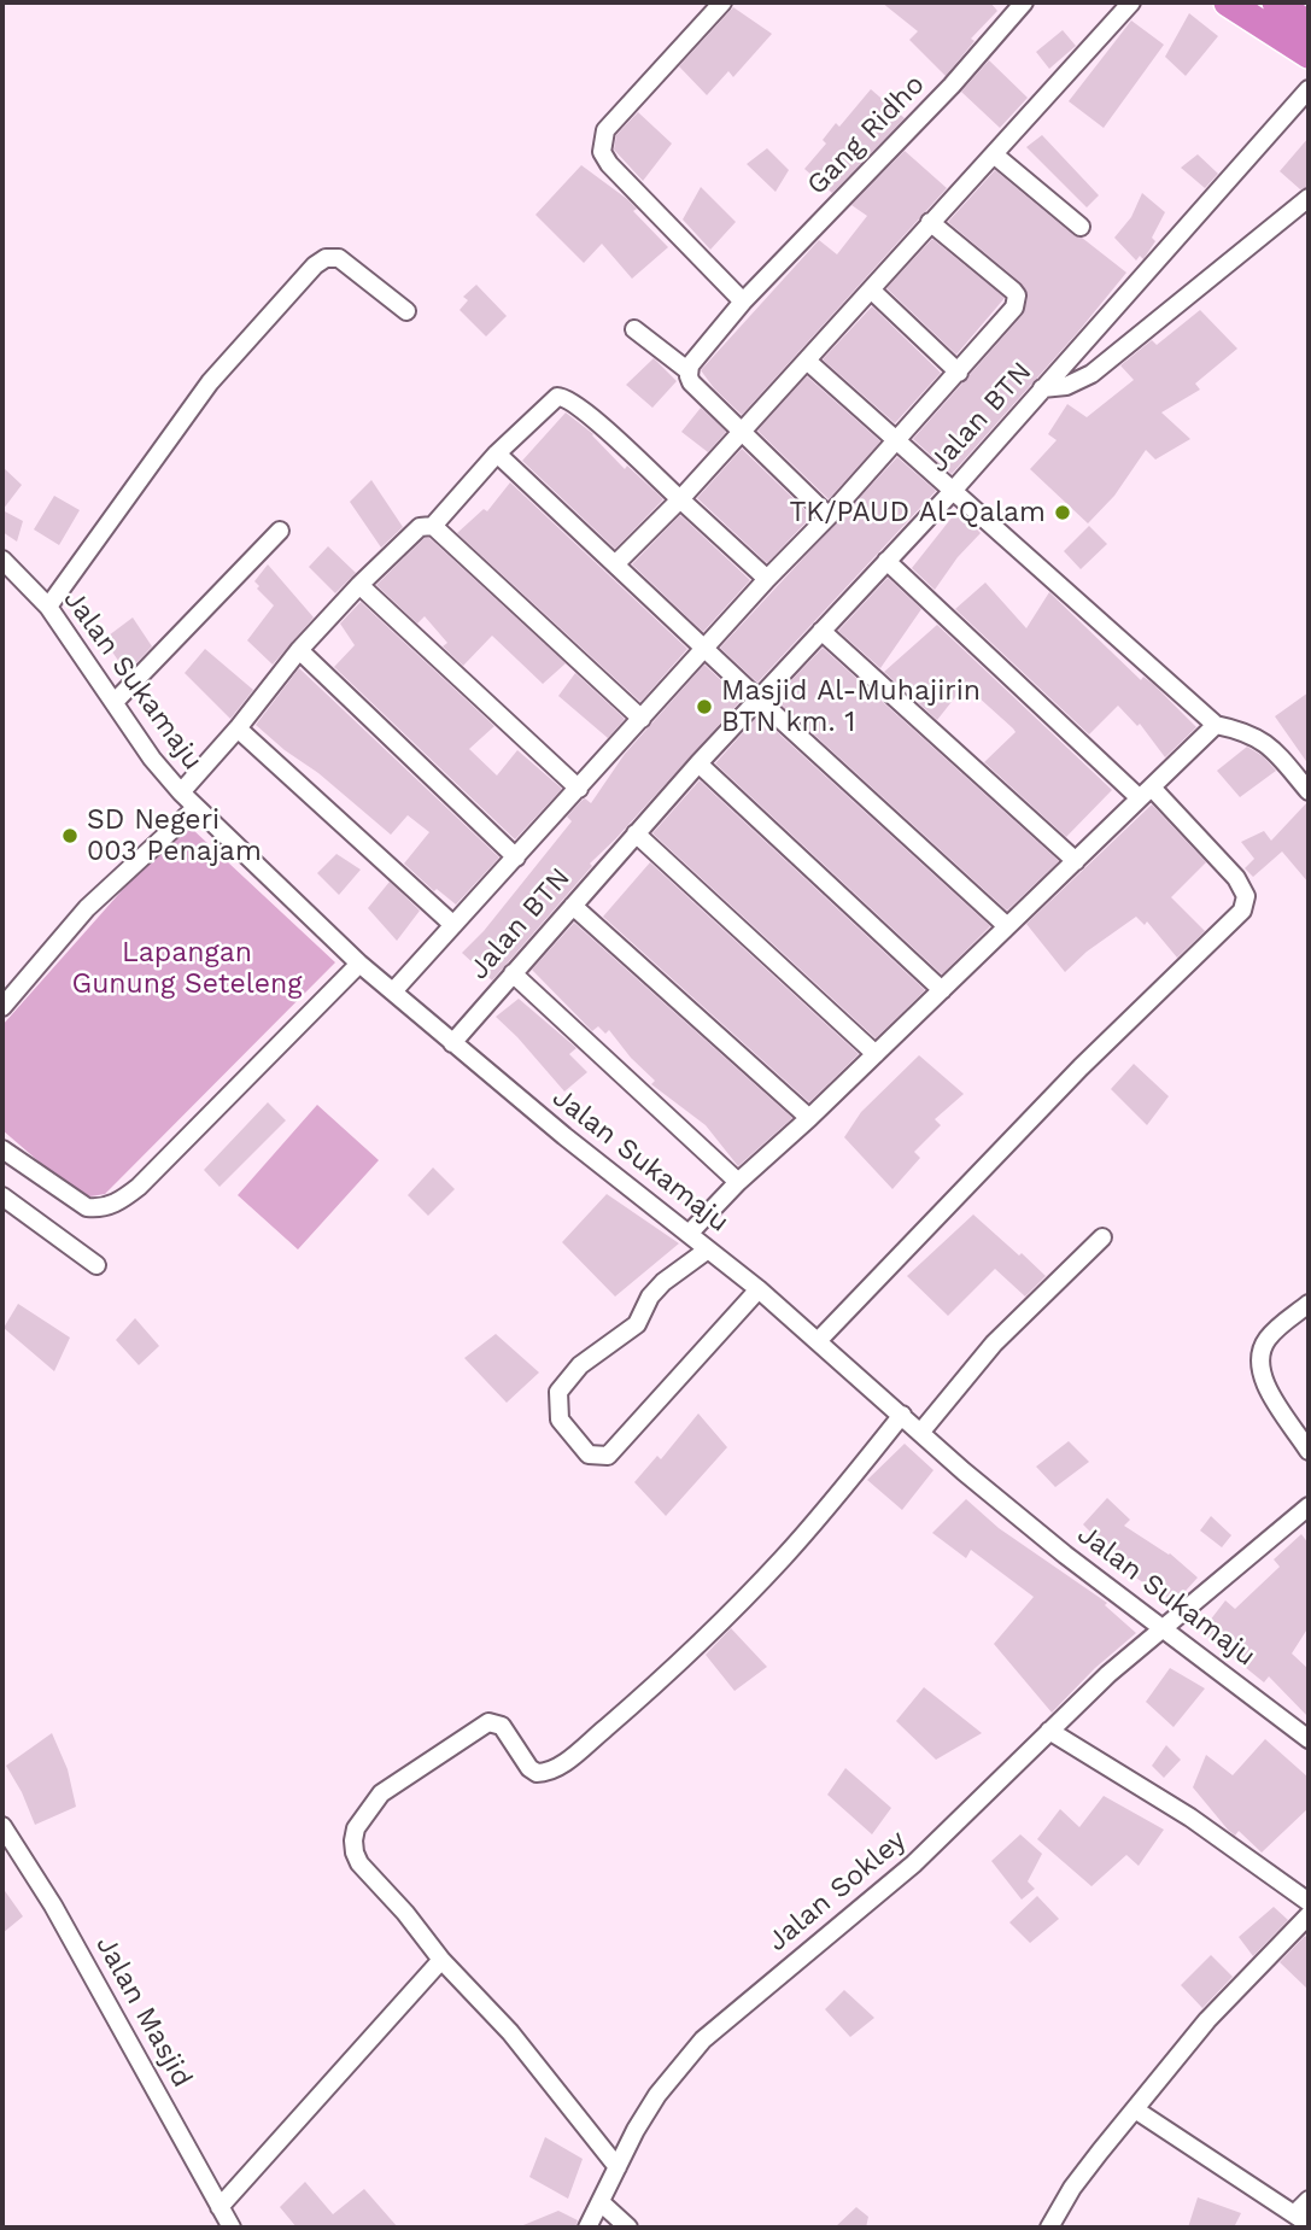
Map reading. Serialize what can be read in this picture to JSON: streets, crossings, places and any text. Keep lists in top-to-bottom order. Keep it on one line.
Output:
{"streets":{"street":["Gang Ridho","Jalan BTN","Jalan Sukamaju","Jalan Sokley","Jalan Masjid"]},"crossings":[["Jalan BTN","Jalan Sukamaju"],["Jalan Sukamaju","Jalan Sokley"]],"parks":["Lapangan Gunung Seteleng"],"places":["TK/PAUD Al-Qalam","Masjid Al-Muhajirin BTN km. 1","SD Negeri 003 Penajam"]}
